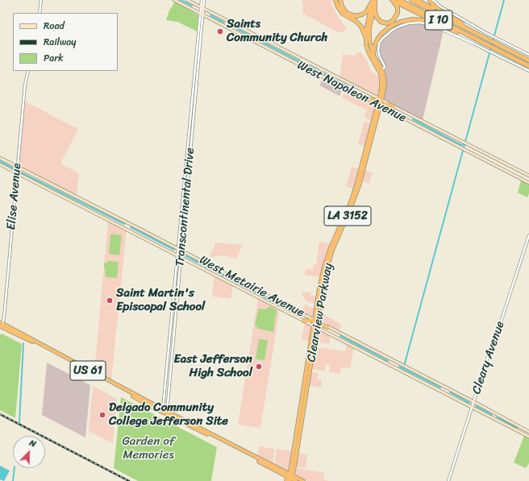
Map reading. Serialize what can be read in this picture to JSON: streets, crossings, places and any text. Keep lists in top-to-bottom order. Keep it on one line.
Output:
{"streets":{"highway":["I 10","LA 3152","Clearview Parkway","US 61"],"main road":["West Napoleon Avenue","West Metairie Avenue"],"street":["Elise Avenue","Transcontinental Drive","Cleary Avenue"]},"crossings":[["West Napoleon Avenue","Transcontinental Drive"],["West Napoleon Avenue","Clearview Parkway"],["Elise Avenue","West Metairie Avenue"],["Elise Avenue","US 61"],["Transcontinental Drive","West Metairie Avenue"],["Transcontinental Drive","US 61"],["LA 3152","Clearview Parkway"],["LA 3152","US 61"],["West Metairie Avenue","Clearview Parkway"],["West Metairie Avenue","Cleary Avenue"],["Clearview Parkway","US 61"]],"parks":["Garden of Memories"],"places":["Saints Community Church","Saint Martin's Episcopal School","East Jefferson High School","Delgado Community College Jefferson Site"],"legend":["Road","Railway","Park"],"north":"top right"}
